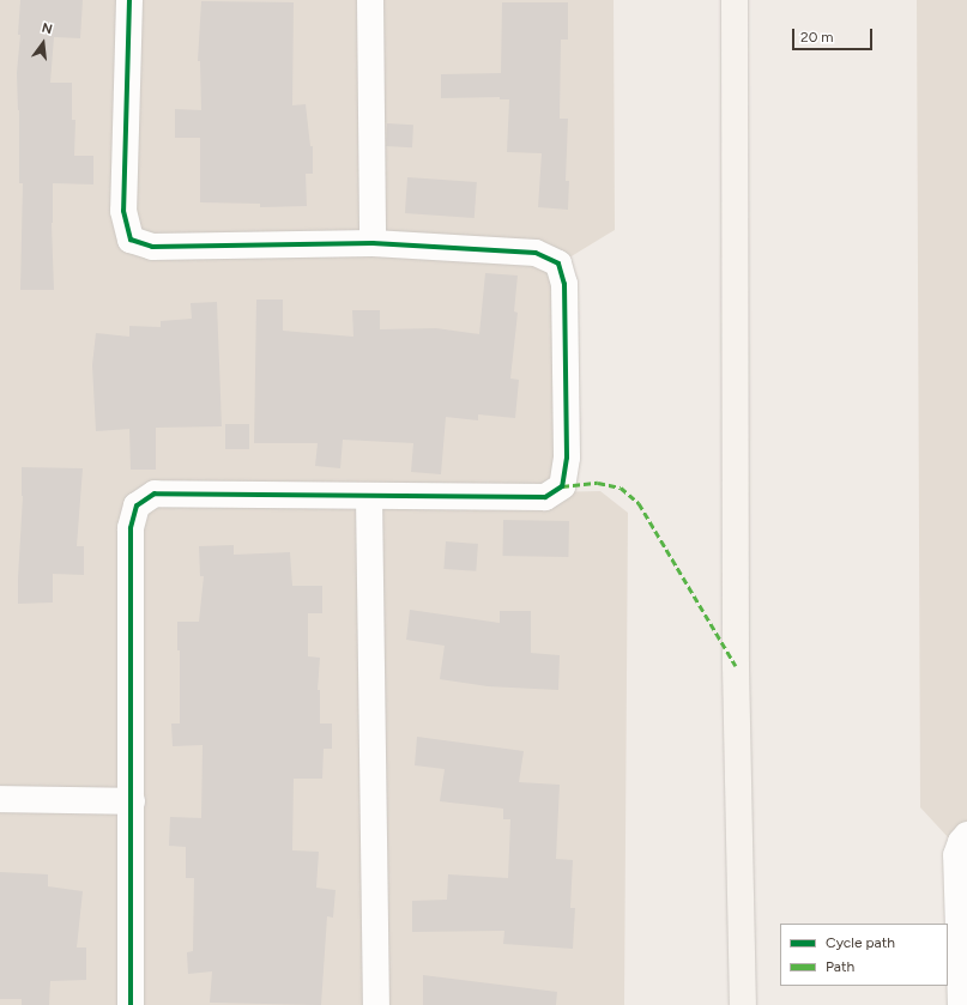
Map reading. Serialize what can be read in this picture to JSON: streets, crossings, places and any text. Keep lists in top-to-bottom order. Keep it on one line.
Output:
{"legend":["Cycle path","Path"],"scale_bar":"20 m","north":"top"}
